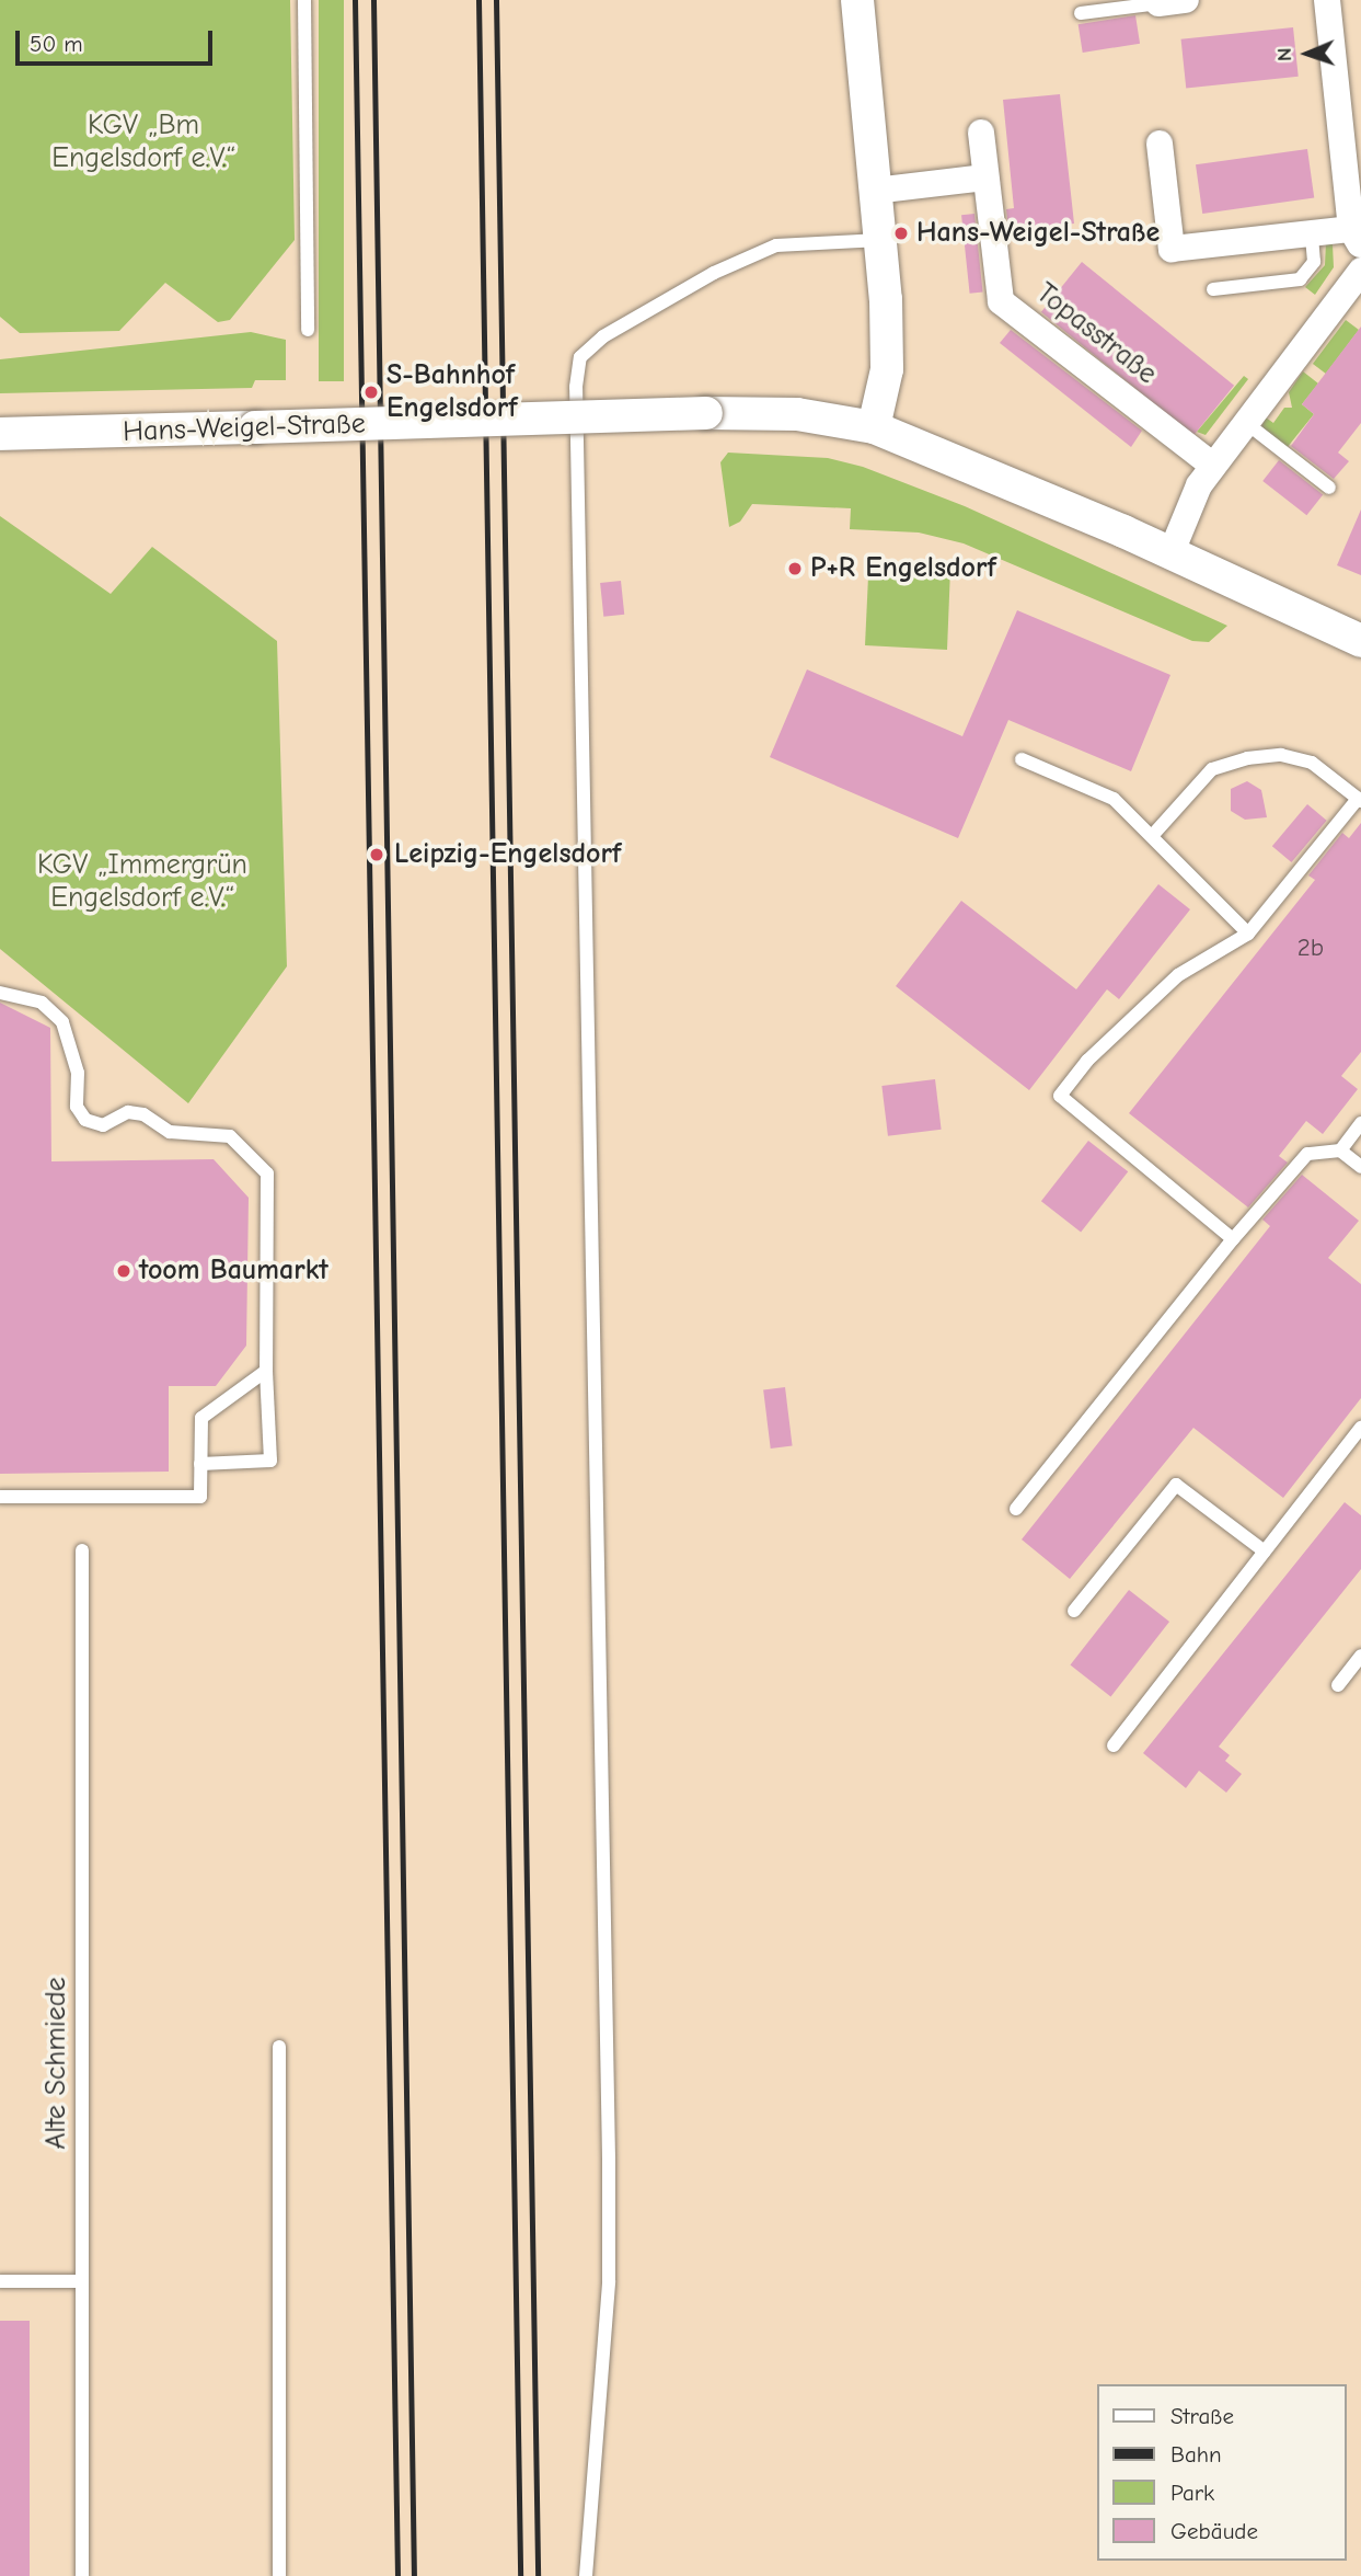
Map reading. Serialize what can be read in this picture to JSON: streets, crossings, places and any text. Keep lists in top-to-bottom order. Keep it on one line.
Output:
{"streets":{"street":["Topasstraße","Hans-Weigel-Straße"],"lane":["Alte Schmiede"]},"parks":["KGV „Bm Engelsdorf e.V.“","KGV „Immergrün Engelsdorf e.V.“"],"places":["Hans-Weigel-Straße","S-Bahnhof Engelsdorf","P+R Engelsdorf","Leipzig-Engelsdorf","toom Baumarkt"],"house_numbers":["2b"],"legend":["Straße","Bahn","Park","Gebäude"],"scale_bar":"50 m","north":"left"}
